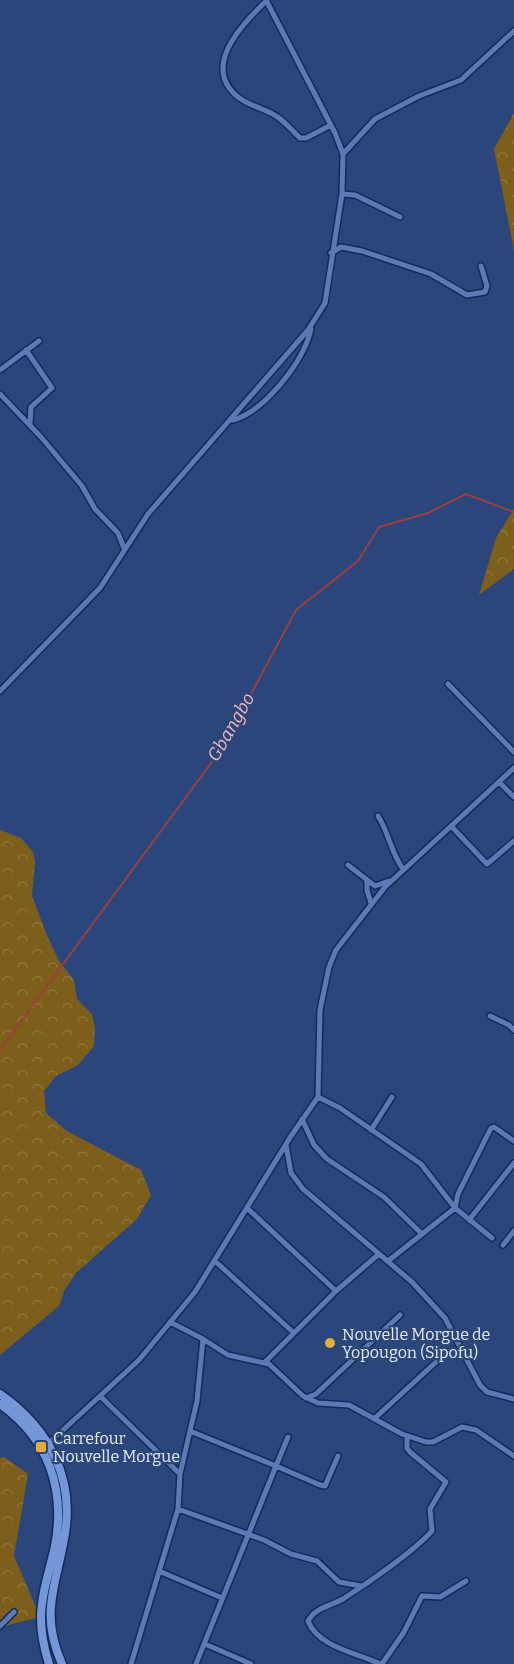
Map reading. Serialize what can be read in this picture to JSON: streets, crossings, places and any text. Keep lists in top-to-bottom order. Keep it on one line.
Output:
{"water":["Gbangbo"],"places":{"other":["Nouvelle Morgue de Yopougon (Sipofu)"],"transit":["Carrefour Nouvelle Morgue"]}}
